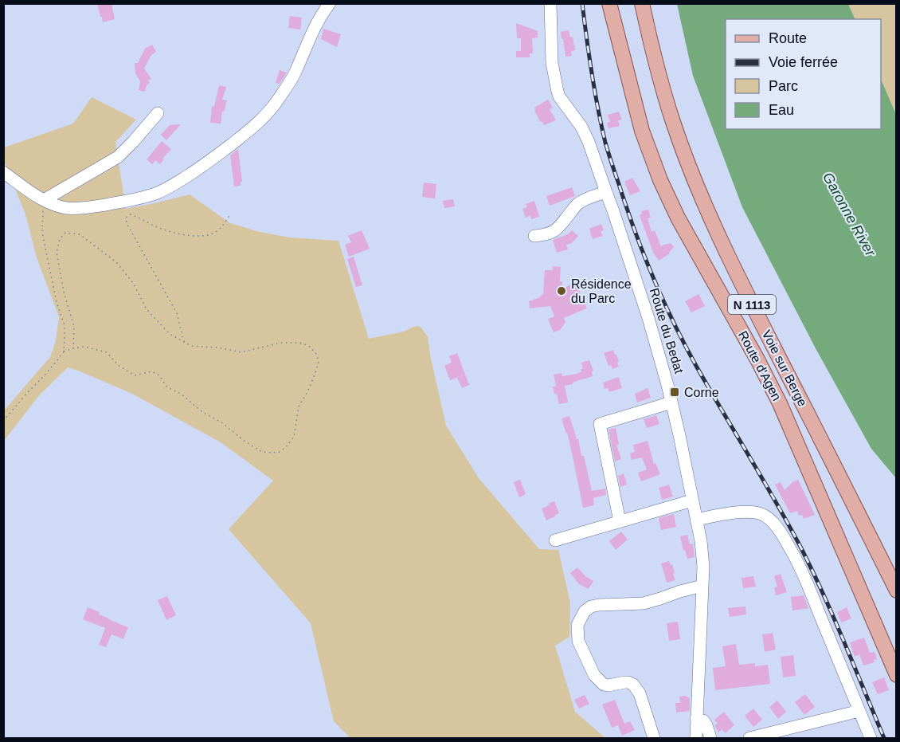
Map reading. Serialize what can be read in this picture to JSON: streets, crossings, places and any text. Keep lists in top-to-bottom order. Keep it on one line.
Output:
{"streets":{"main road":["N 1113","Route d'Agen","Voie sur Berge"],"street":["Route du Bedat"]},"water":["Garonne River"],"places":{"other":["Résidence du Parc"],"transit":["Corne"]},"legend":["Route","Voie ferrée","Parc","Eau"]}
